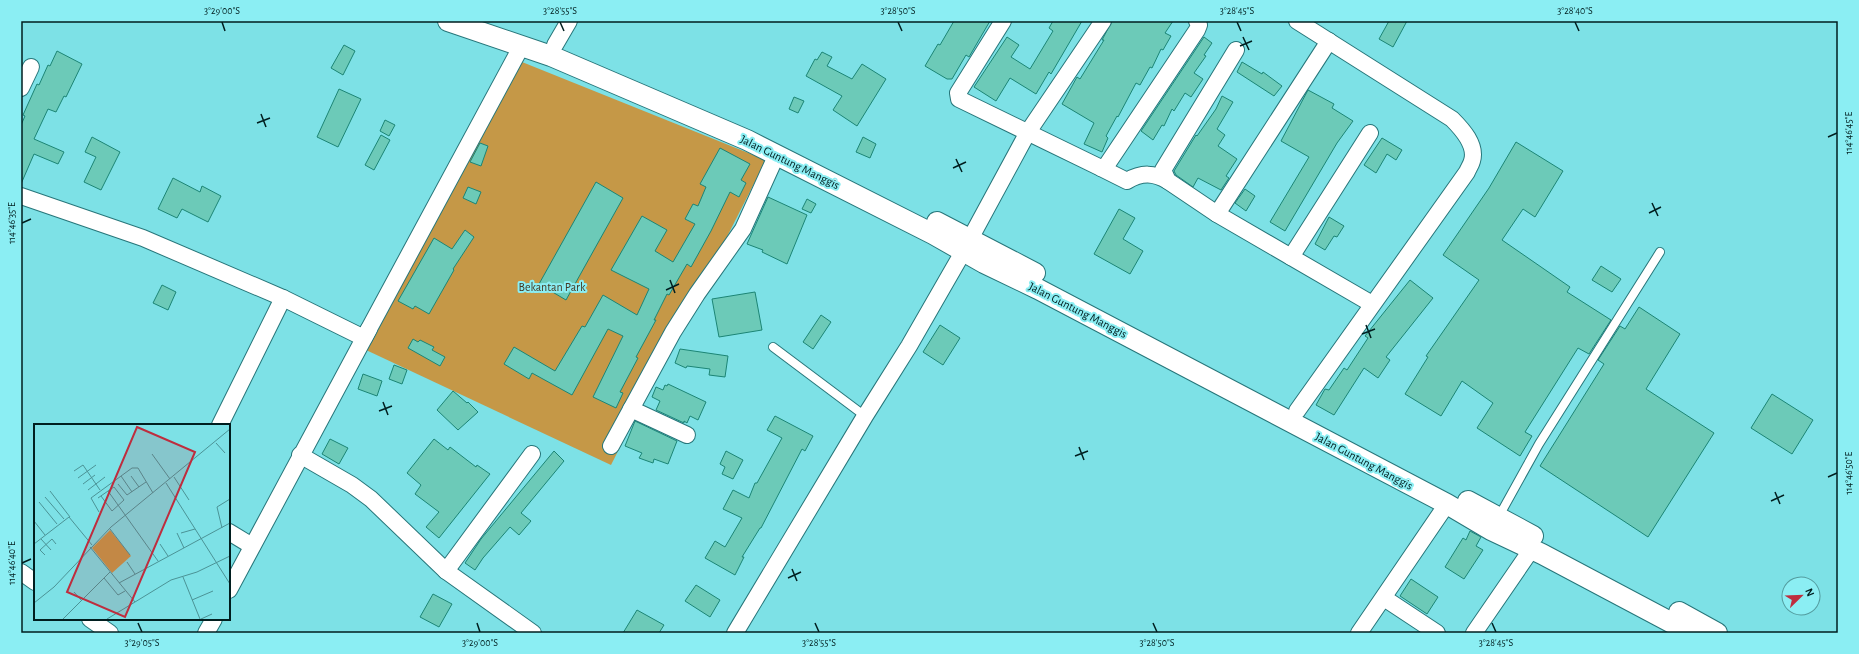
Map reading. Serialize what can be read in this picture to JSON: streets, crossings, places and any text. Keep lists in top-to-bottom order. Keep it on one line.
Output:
{"streets":{"street":["Jalan Guntung Manggis"]},"parks":["Bekantan Park"],"north":"top right","coordinates":["3°29'00\"S","3°28'55\"S","3°28'50\"S","3°28'45\"S","3°28'40\"S","114°46'45\"E","114°46'35\"E","114°46'50\"E","114°46'40\"E","3°29'05\"S"]}
